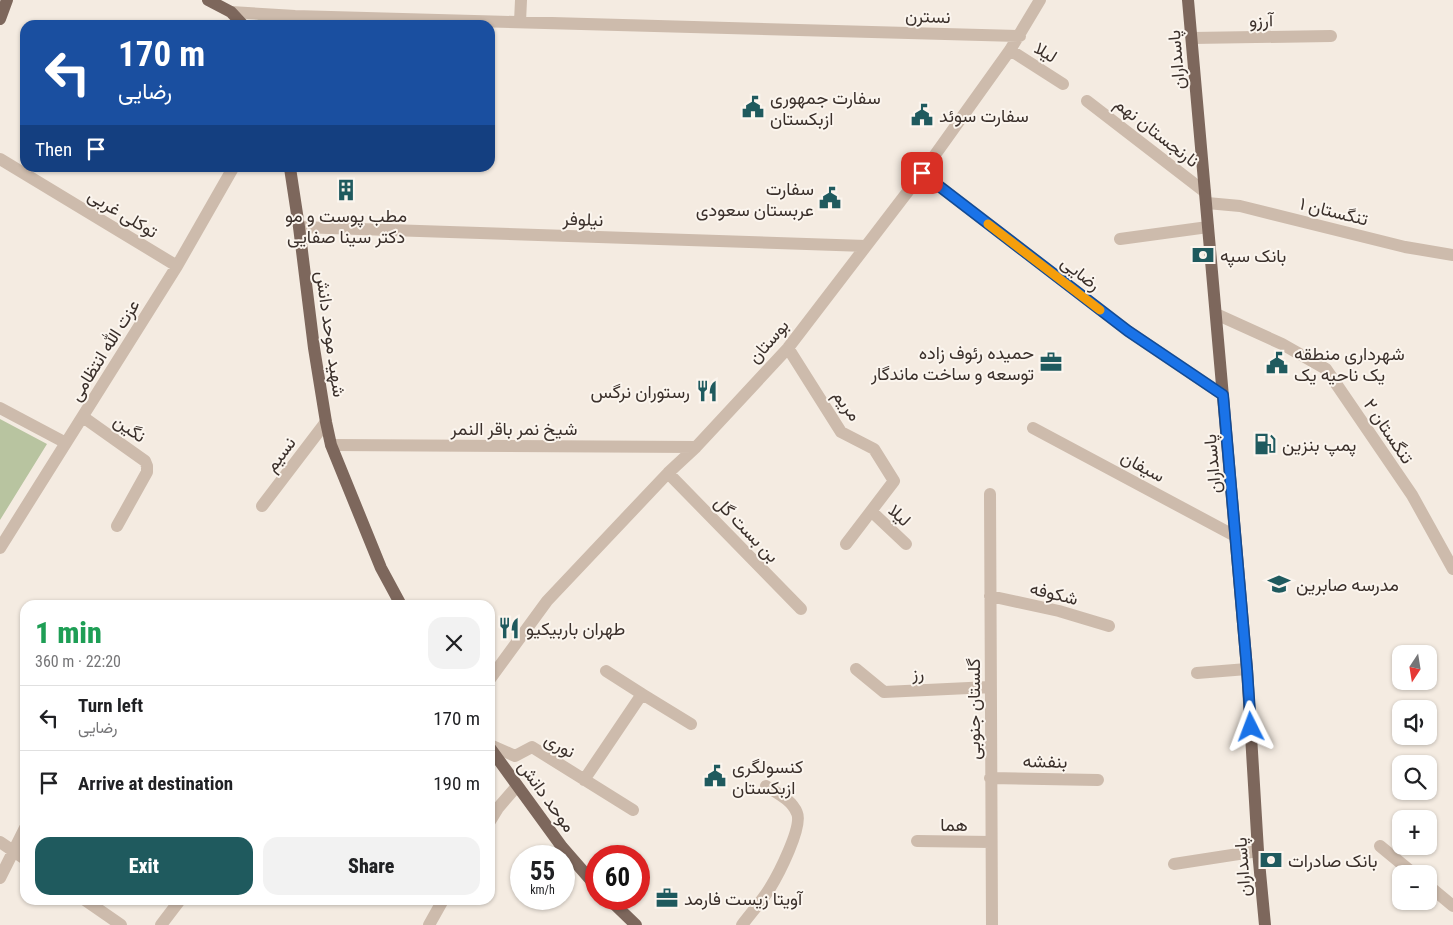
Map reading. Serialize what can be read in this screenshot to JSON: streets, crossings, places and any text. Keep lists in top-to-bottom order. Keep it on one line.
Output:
{"streets":{"main road":["پاسداران","شهید موحد دانش","موحد دانش"],"street":["نسترن","آرزو","لیلا","نارنجستان نهم","تنگستان ۱","توکلی غربی","نیلوفر","رضایی","بوستان","عزت الله انتظامی","مریم","نگین","شیخ نمر باقر النمر","تنگستان ۲","نسیم","سیفان","بن بست گل","شکوفه","رز","گلستان جنوبی","نوری","بنفشه","هما"]},"crossings":[["نسترن","بوستان"],["آرزو","پاسداران"],["لیلا","بوستان"],["لیلا","مریم"],["پاسداران","نارنجستان نهم"],["پاسداران","تنگستان ۱"],["پاسداران","رضایی"],["پاسداران","تنگستان ۲"],["پاسداران","سیفان"],["نارنجستان نهم","تنگستان ۱"],["توکلی غربی","عزت الله انتظامی"],["نیلوفر","شهید موحد دانش"],["نیلوفر","بوستان"],["رضایی","بوستان"],["شهید موحد دانش","شیخ نمر باقر النمر"],["شهید موحد دانش","نسیم"],["بوستان","مریم"],["بوستان","شیخ نمر باقر النمر"],["بوستان","بن بست گل"],["عزت الله انتظامی","نگین"],["شکوفه","گلستان جنوبی"],["رز","گلستان جنوبی"],["گلستان جنوبی","بنفشه"],["گلستان جنوبی","هما"]],"places":{"public building":["سفارت جمهوری ازبکستان","سفارت سوئد","سفارت عربستان سعودی","شهرداری منطقه یک ناحیه یک","کنسولگری ازبکستان"],"building":["مطب پوست و مو دکتر سینا صفایی"],"bank":["بانک سپه","بانک صادرات"],"office":["حمیده رئوف زاده توسعه و ساخت ماندگار","آویتا زیست فارمد"],"restaurant":["رستوران نرگس","طهران باربیکیو"],"fuel station":["پمپ بنزین"],"school or university":["مدرسه صابرین"]},"north":"bottom","page":{"turn":["170 m","رضایی"],"then":"Then","heading":["1 min","360 m · 22:20"],"map_buttons":["+","−"],"list":[{"name":"Turn left","note":"رضایی","value":"170 m"},{"name":"Arrive at destination","value":"190 m"}],"buttons":["Exit","Share"],"speed":"55 km/h","limit":"60"}}
